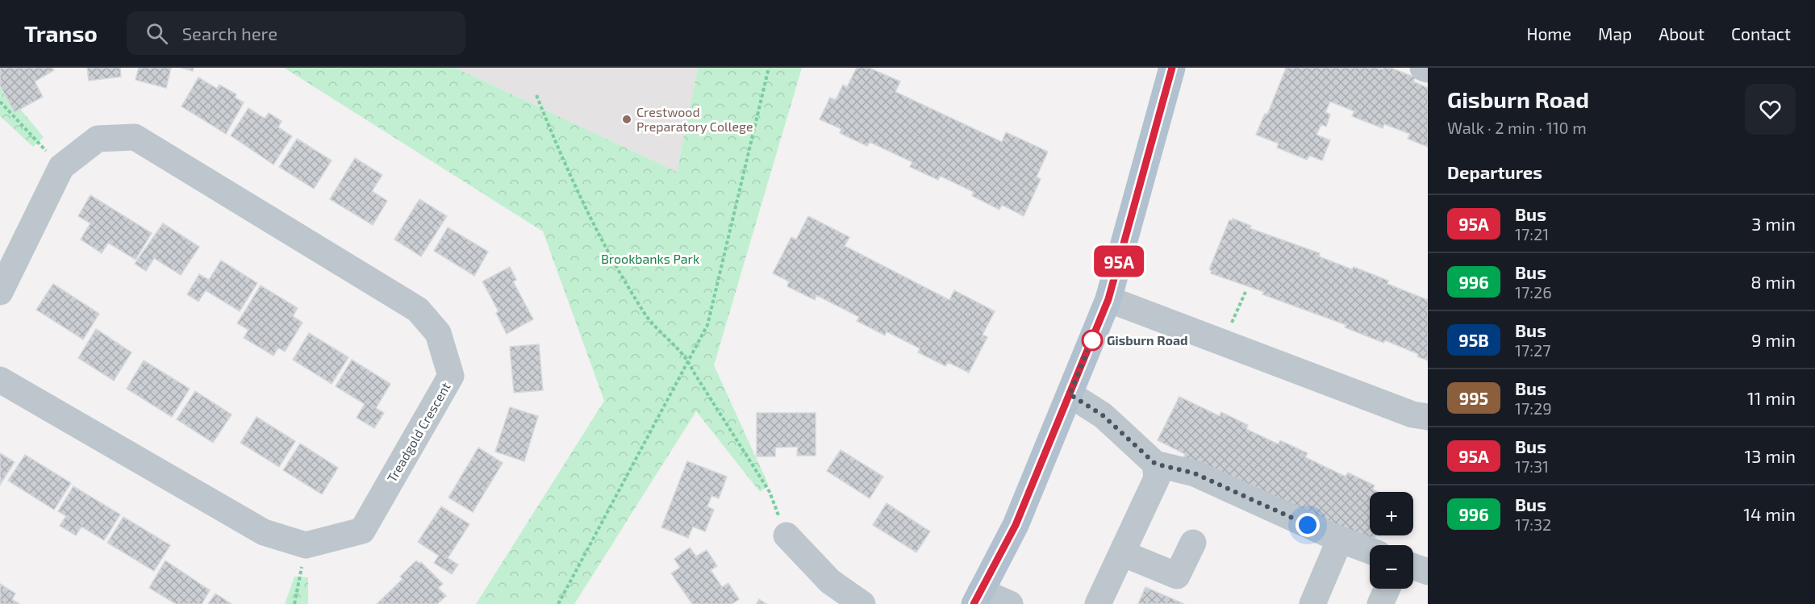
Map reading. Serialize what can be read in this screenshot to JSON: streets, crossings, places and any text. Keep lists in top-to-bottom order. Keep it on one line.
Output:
{"streets":{"street":["Treadgold Crescent"]},"parks":["Brookbanks Park"],"places":["Crestwood Preparatory College","Gisburn Road"],"lines":["bus line 95A"],"page":{"header":"Transo","search":"Search here","nav":["Home","Map","About","Contact"],"on_map":"95A","heading":[["Gisburn Road","Walk · 2 min · 110 m"],"Departures"],"list":[{"mark":"95A","name":"Bus","note":"17:21","value":"3 min"},{"mark":"996","name":"Bus","note":"17:26","value":"8 min"},{"mark":"95B","name":"Bus","note":"17:27","value":"9 min"},{"mark":"995","name":"Bus","note":"17:29","value":"11 min"},{"mark":"95A","name":"Bus","note":"17:31","value":"13 min"},{"mark":"996","name":"Bus","note":"17:32","value":"14 min"}],"map_buttons":["+","−"]}}
